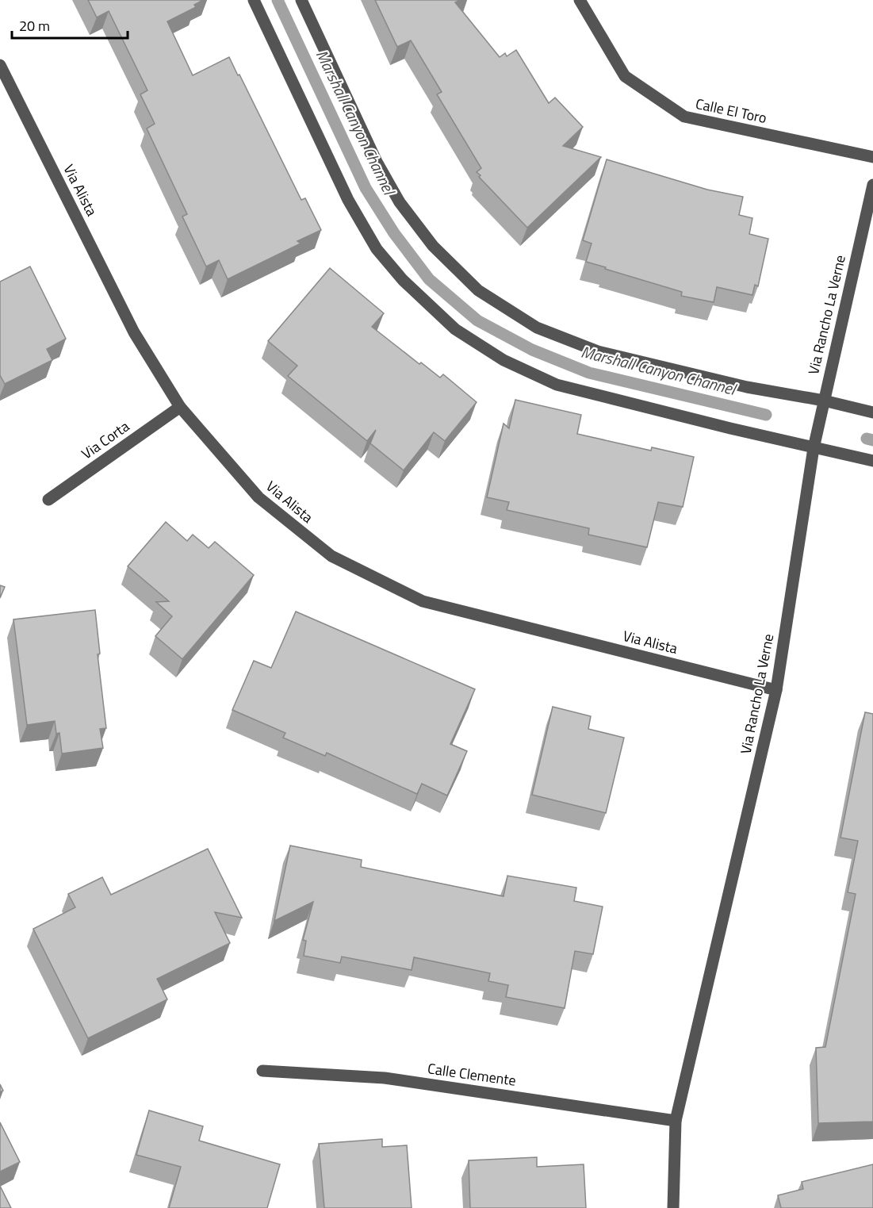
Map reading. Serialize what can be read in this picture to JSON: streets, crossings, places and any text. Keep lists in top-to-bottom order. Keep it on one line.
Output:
{"streets":{"street":["Calle El Toro","Via Alista","Via Rancho La Verne","Via Corta","Calle Clemente"]},"crossings":[["Via Alista","Via Rancho La Verne"],["Via Alista","Via Corta"],["Via Rancho La Verne","Calle Clemente"]],"water":["Marshall Canyon Channel"],"scale_bar":"20 m"}
